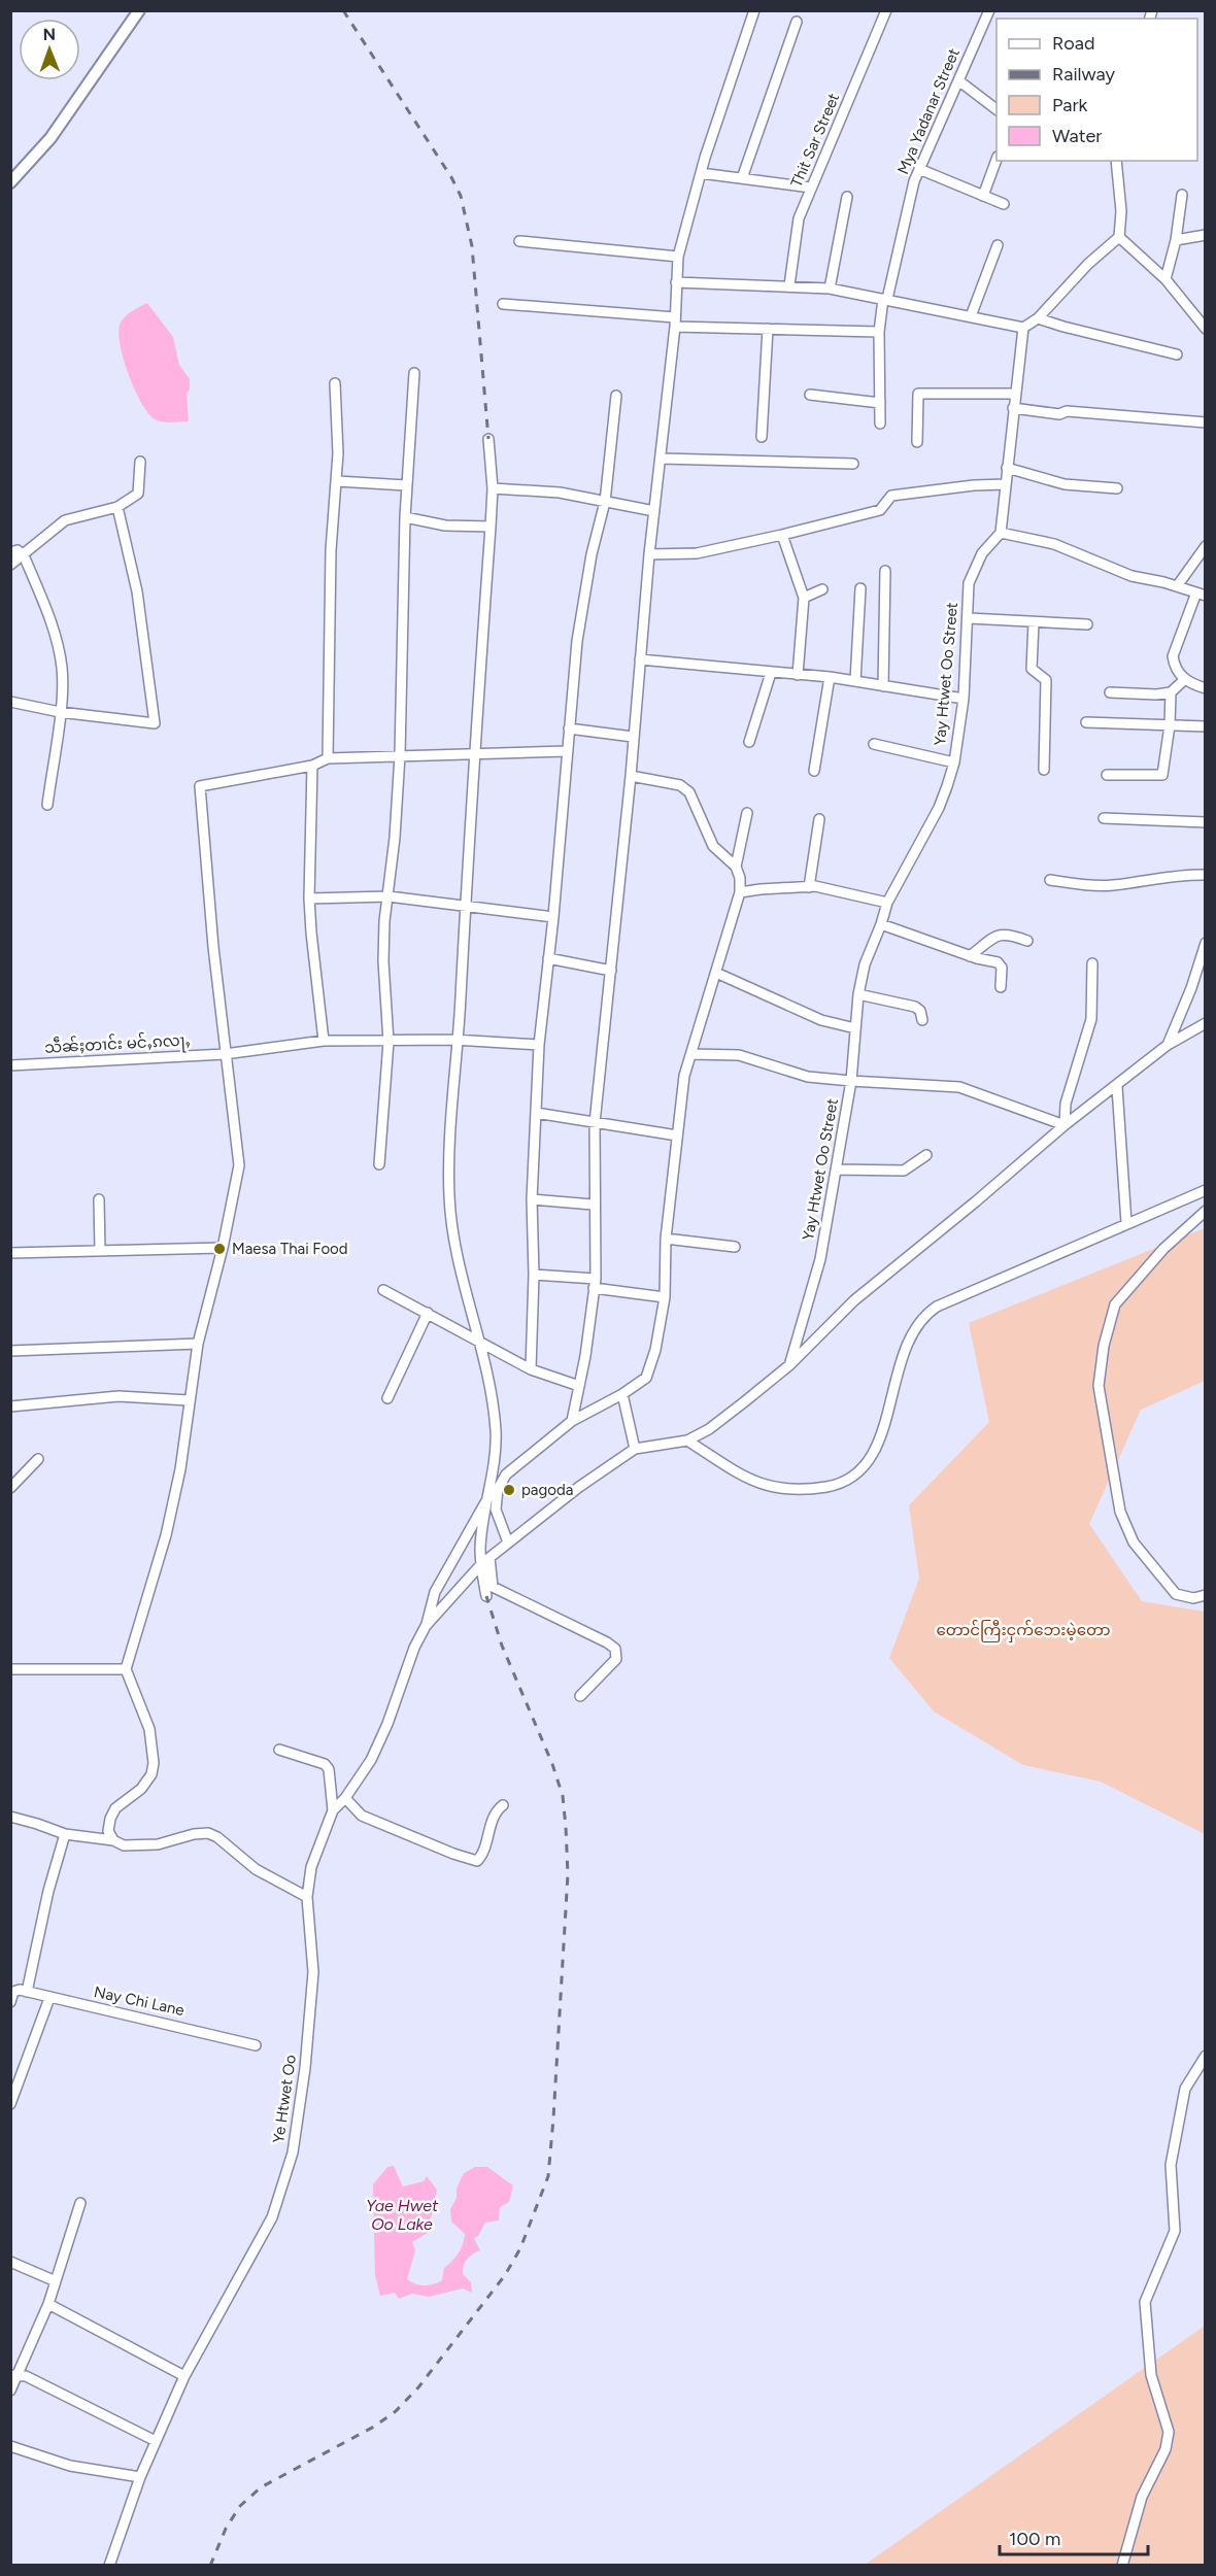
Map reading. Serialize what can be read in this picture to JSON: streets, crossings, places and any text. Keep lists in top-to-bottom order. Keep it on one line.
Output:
{"streets":{"street":["Mya Yadanar Street","Thit Sar Street","Yay Htwet Oo Street","သဵၼ်ႈတၢင်း မင်ႇၵလႃႇ","Nay Chi Lane","Ye Htwet Oo"]},"water":["Yae Hwet Oo Lake"],"parks":["တောင်ကြီးငှက်ဘေးမဲ့တော"],"places":["Maesa Thai Food","pagoda"],"legend":["Road","Railway","Park","Water"],"scale_bar":"100 m","north":"top"}
